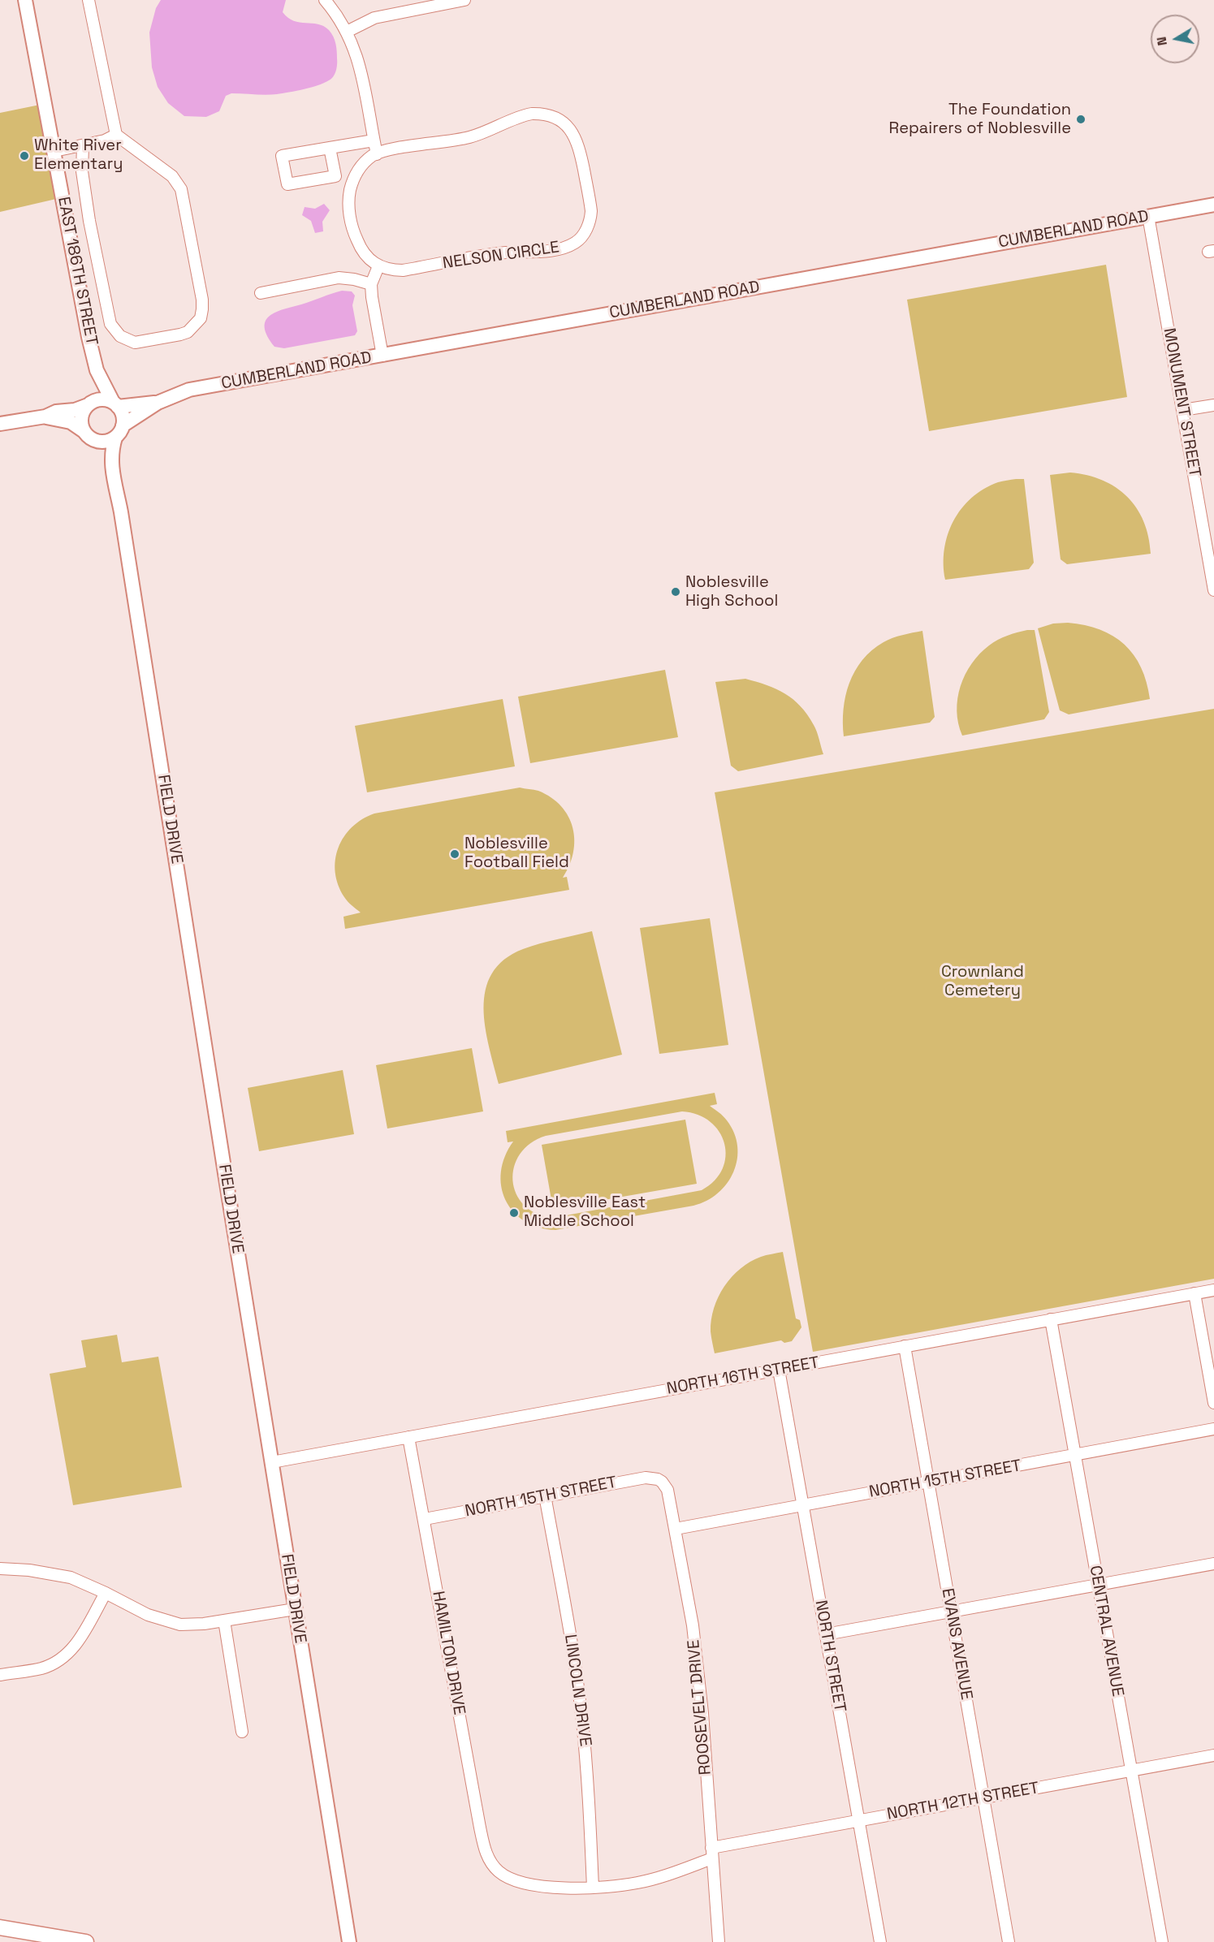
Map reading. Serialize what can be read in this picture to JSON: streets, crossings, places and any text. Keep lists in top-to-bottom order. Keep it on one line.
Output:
{"streets":{"street":["CUMBERLAND ROAD","NELSON CIRCLE","EAST 186TH STREET","MONUMENT STREET","FIELD DRIVE","NORTH 16TH STREET","NORTH 15TH STREET","CENTRAL AVENUE","EVANS AVENUE","HAMILTON DRIVE","NORTH STREET","LINCOLN DRIVE","ROOSEVELT DRIVE","NORTH 12TH STREET"]},"crossings":[["CUMBERLAND ROAD","EAST 186TH STREET"],["CUMBERLAND ROAD","MONUMENT STREET"],["FIELD DRIVE","NORTH 16TH STREET"],["NORTH 16TH STREET","CENTRAL AVENUE"],["NORTH 16TH STREET","EVANS AVENUE"],["NORTH 16TH STREET","HAMILTON DRIVE"],["NORTH 16TH STREET","NORTH STREET"],["NORTH 15TH STREET","CENTRAL AVENUE"],["NORTH 15TH STREET","EVANS AVENUE"],["NORTH 15TH STREET","HAMILTON DRIVE"],["NORTH 15TH STREET","NORTH STREET"],["NORTH 15TH STREET","LINCOLN DRIVE"],["NORTH 15TH STREET","ROOSEVELT DRIVE"],["CENTRAL AVENUE","NORTH 12TH STREET"],["EVANS AVENUE","NORTH 12TH STREET"],["HAMILTON DRIVE","NORTH 12TH STREET"],["NORTH STREET","NORTH 12TH STREET"],["LINCOLN DRIVE","NORTH 12TH STREET"],["ROOSEVELT DRIVE","NORTH 12TH STREET"]],"parks":["Crownland Cemetery"],"places":["The Foundation Repairers of Noblesville","White River Elementary","Noblesville High School","Noblesville Football Field","Noblesville East Middle School"],"north":"left"}
